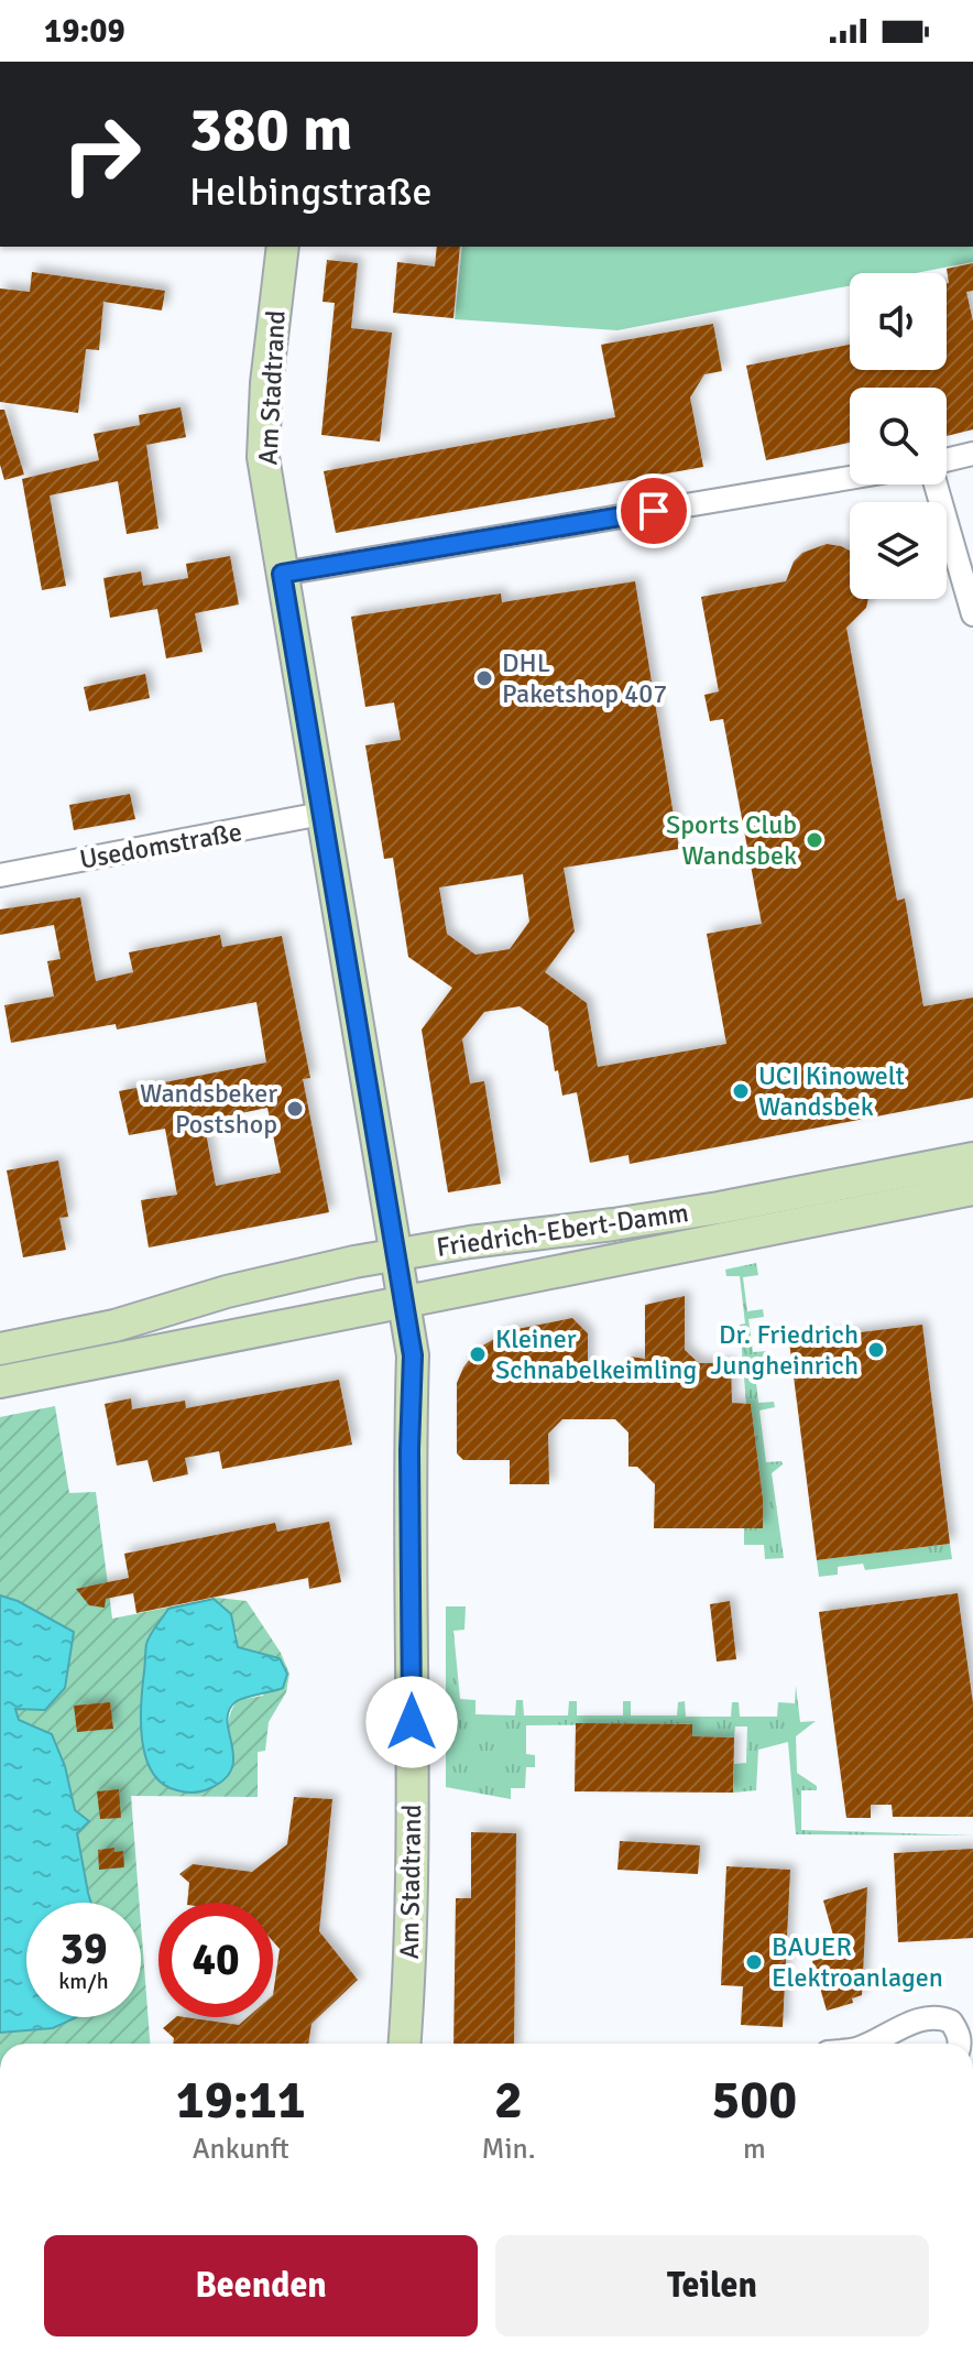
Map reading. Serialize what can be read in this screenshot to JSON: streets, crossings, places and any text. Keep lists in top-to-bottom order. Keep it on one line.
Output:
{"streets":{"main road":["Am Stadtrand","Friedrich-Ebert-Damm"],"street":["Usedomstraße"]},"crossings":[["Am Stadtrand","Usedomstraße"],["Am Stadtrand","Friedrich-Ebert-Damm"]],"places":["DHL Paketshop 407","Sports Club Wandsbek","UCI Kinowelt Wandsbek","Wandsbeker Postshop","Dr. Friedrich Jungheinrich","Kleiner Schnabelkeimling","BAUER Elektroanlagen"],"page":{"status":"19:09","turn":["380 m","Helbingstraße"],"speed":"39 km/h","limit":"40","eta":["19:11","Ankunft","2","Min.","500","m"],"buttons":["Beenden","Teilen"]}}
